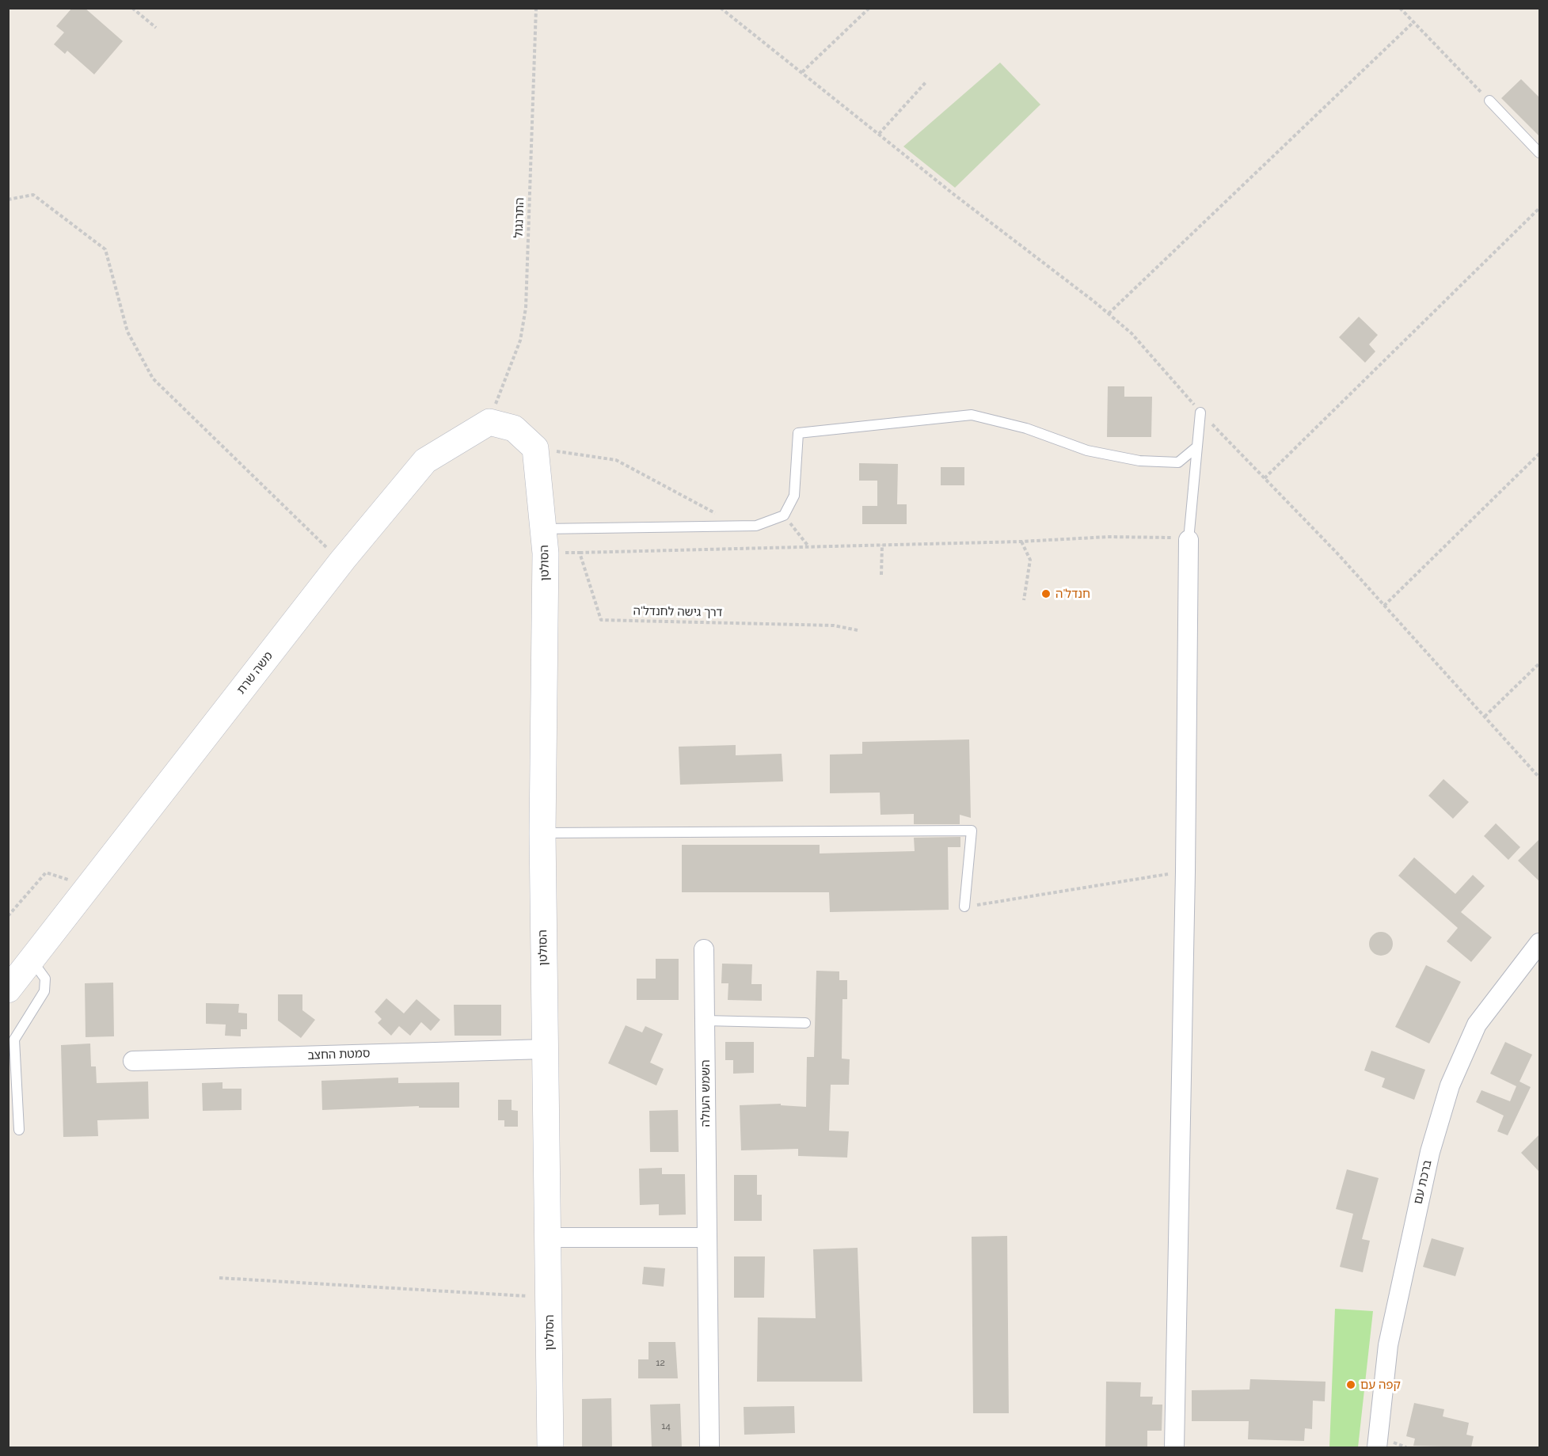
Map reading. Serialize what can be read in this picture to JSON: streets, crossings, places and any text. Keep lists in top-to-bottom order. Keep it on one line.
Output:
{"streets":{"street":["הסולטן","משה שרת","סמטת החצב","השמש העולה","ברכת עם"],"path":["התרנגול","דרך גישה לחנדל'ה"]},"crossings":[["התרנגול","משה שרת"],["הסולטן","סמטת החצב"]],"places":["חנדל'ה","קפה עם"],"house_numbers":["12","14"]}
